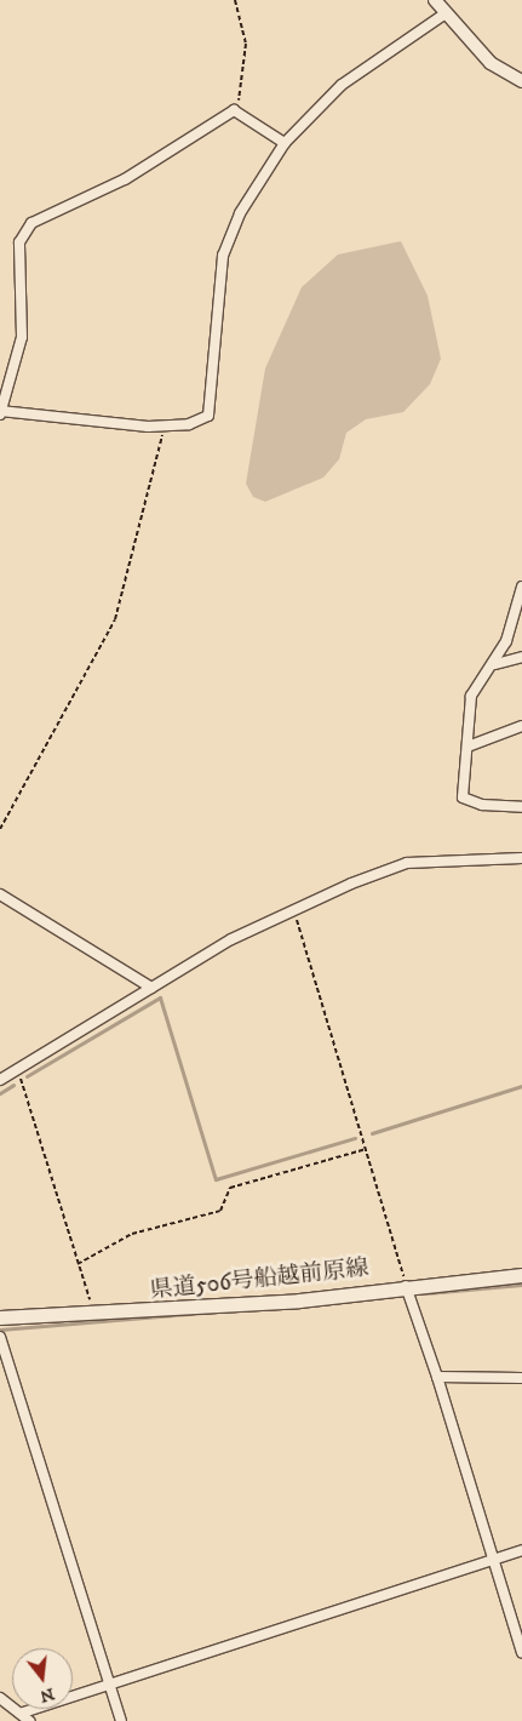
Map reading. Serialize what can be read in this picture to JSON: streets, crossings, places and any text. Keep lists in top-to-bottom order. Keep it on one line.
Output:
{"streets":{"main road":["県道506号船越前原線"]},"north":"bottom"}
